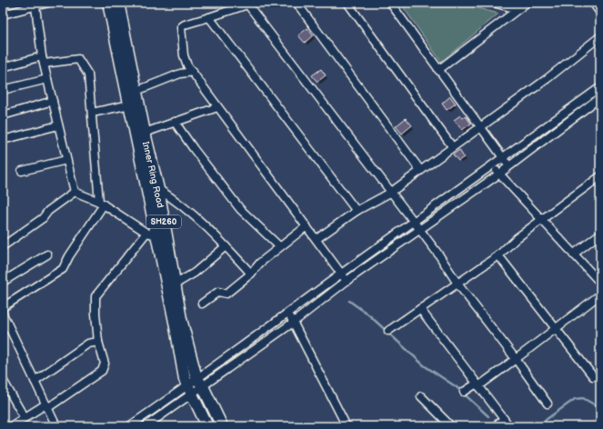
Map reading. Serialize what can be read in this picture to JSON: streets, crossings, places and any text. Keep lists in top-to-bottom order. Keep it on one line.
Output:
{"streets":{"highway":["Inner Ring Road","SH260"]}}
